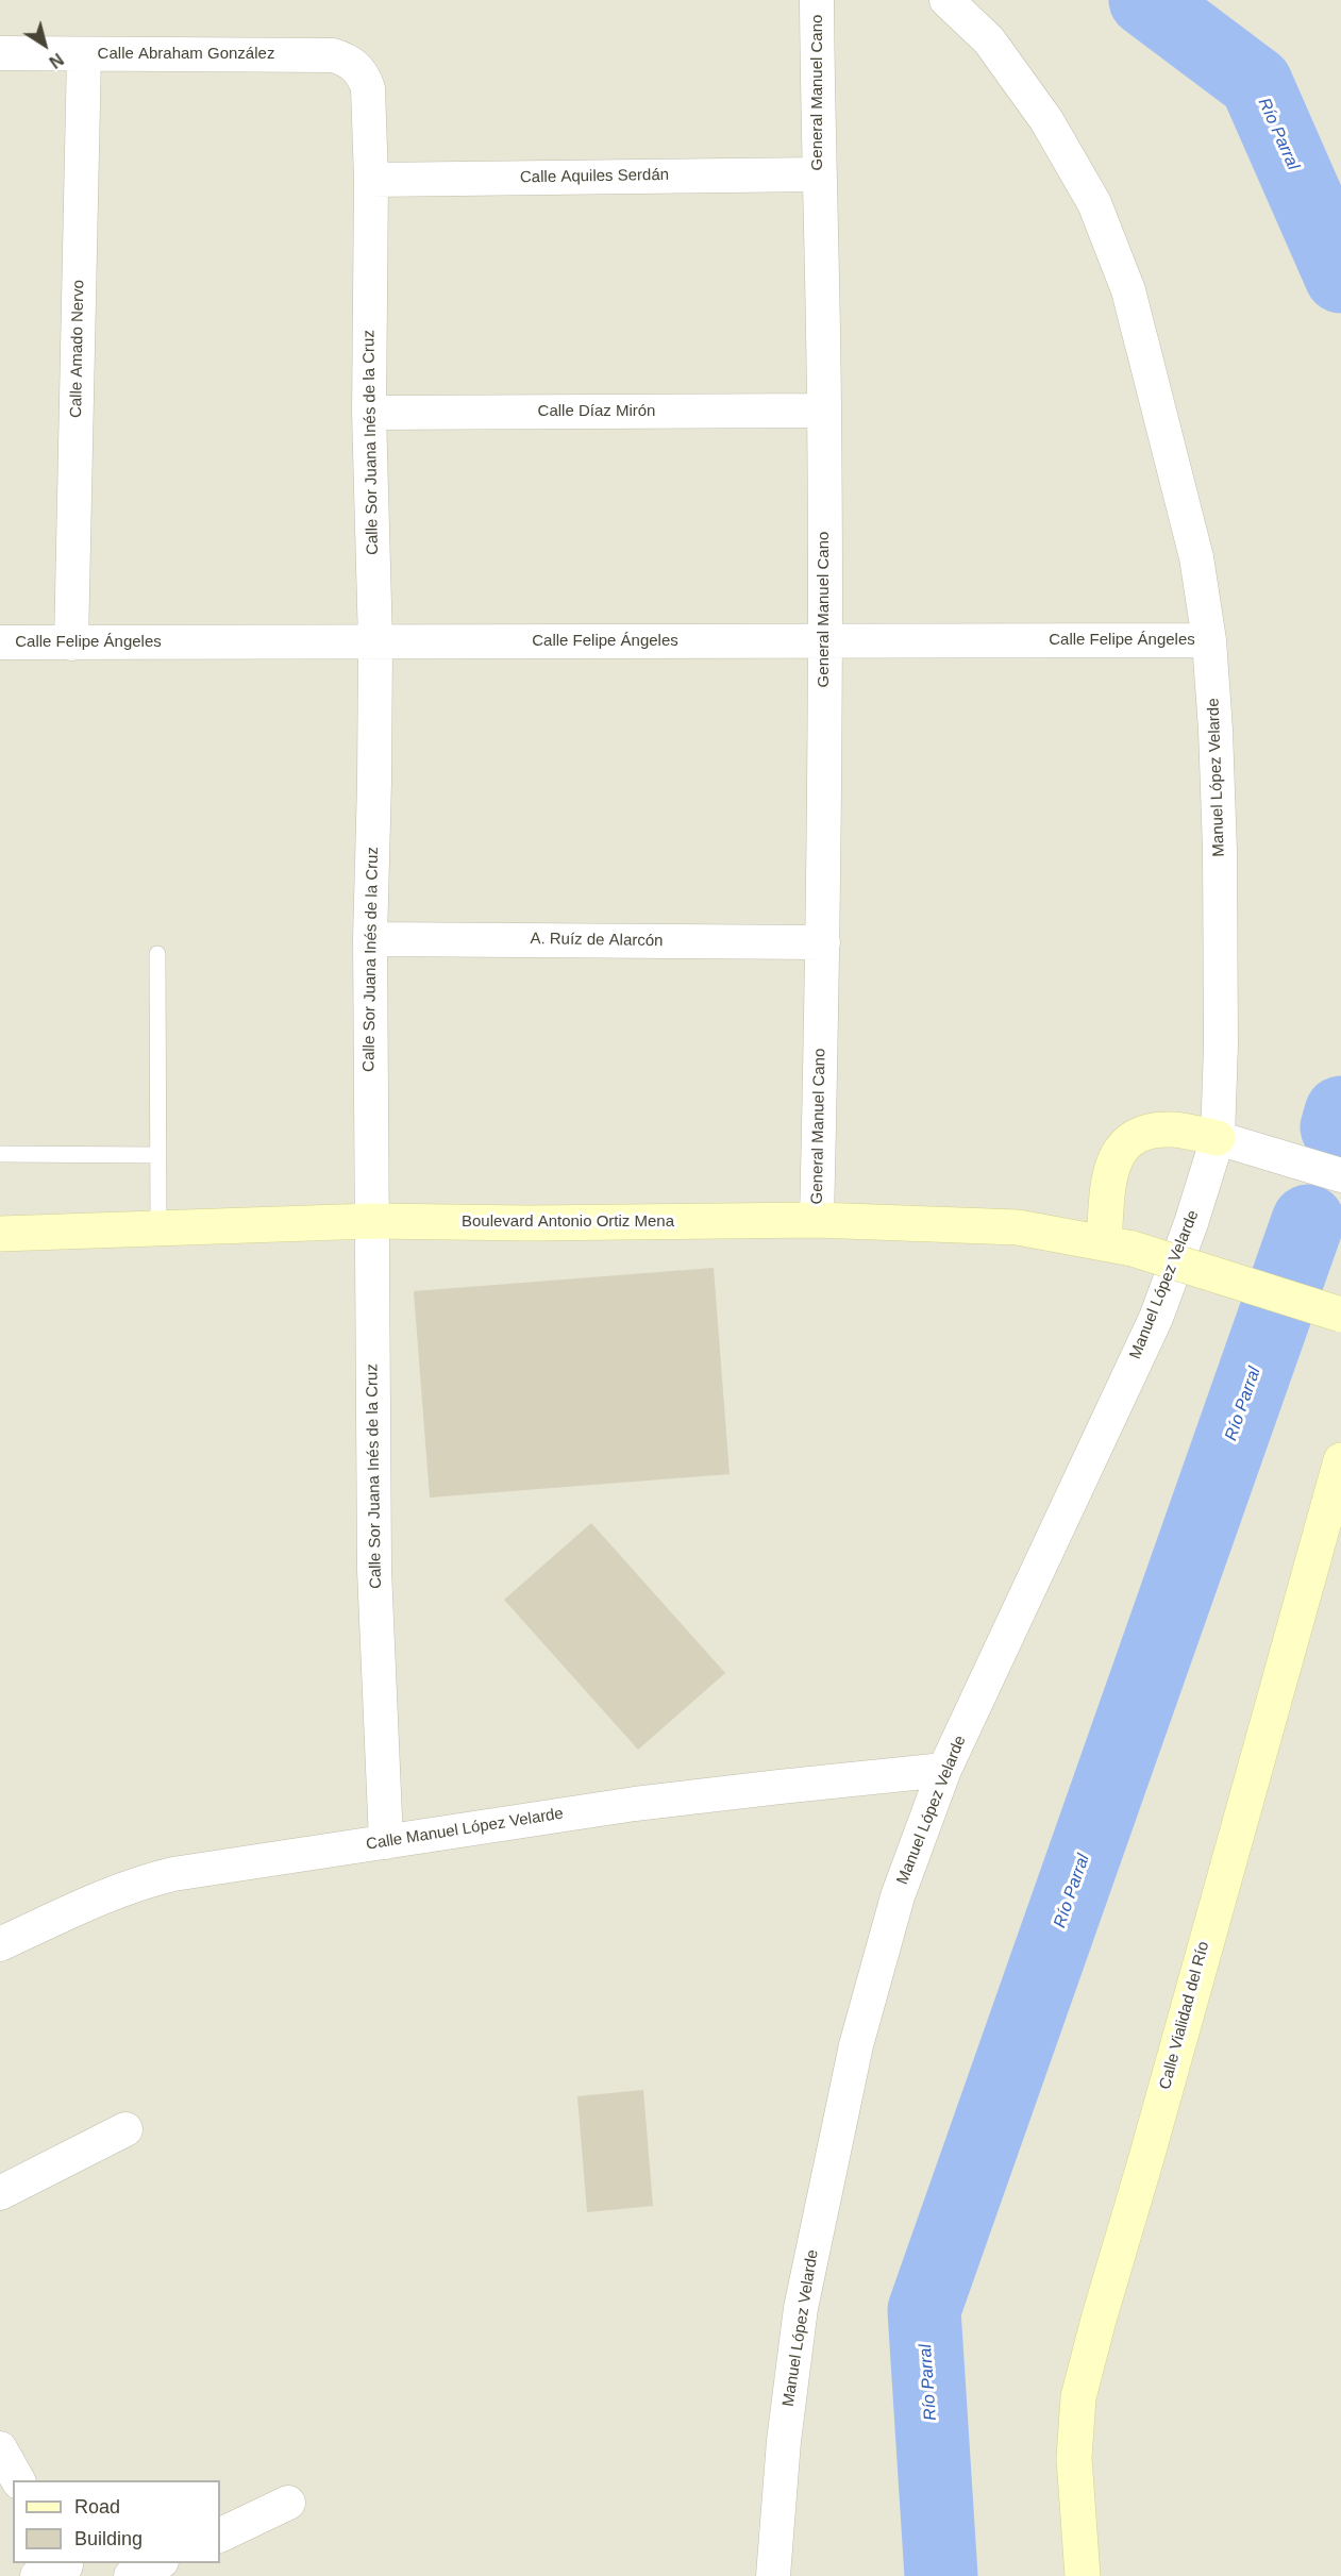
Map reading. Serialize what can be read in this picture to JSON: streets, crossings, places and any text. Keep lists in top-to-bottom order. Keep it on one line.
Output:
{"streets":{"main road":["Boulevard Antonio Ortiz Mena","Calle Vialidad del Río"],"street":["Calle Abraham González","General Manuel Cano","Calle Aquiles Serdán","Calle Amado Nervo","Calle Díaz Mirón","Calle Sor Juana Inés de la Cruz","Calle Felipe Ángeles","Manuel López Velarde","A. Ruíz de Alarcón","Calle Manuel López Velarde"]},"crossings":[["Calle Abraham González","Calle Amado Nervo"],["Calle Abraham González","Calle Sor Juana Inés de la Cruz"],["General Manuel Cano","Calle Aquiles Serdán"],["General Manuel Cano","Calle Díaz Mirón"],["General Manuel Cano","Calle Felipe Ángeles"],["General Manuel Cano","A. Ruíz de Alarcón"],["General Manuel Cano","Boulevard Antonio Ortiz Mena"],["Calle Aquiles Serdán","Calle Sor Juana Inés de la Cruz"],["Calle Amado Nervo","Calle Felipe Ángeles"],["Calle Díaz Mirón","Calle Sor Juana Inés de la Cruz"],["Calle Sor Juana Inés de la Cruz","Calle Felipe Ángeles"],["Calle Sor Juana Inés de la Cruz","A. Ruíz de Alarcón"],["Calle Sor Juana Inés de la Cruz","Boulevard Antonio Ortiz Mena"],["Calle Sor Juana Inés de la Cruz","Calle Manuel López Velarde"],["Calle Felipe Ángeles","Manuel López Velarde"],["Manuel López Velarde","Calle Manuel López Velarde"]],"water":["Río Parral"],"legend":["Road","Building"],"north":"bottom right"}
